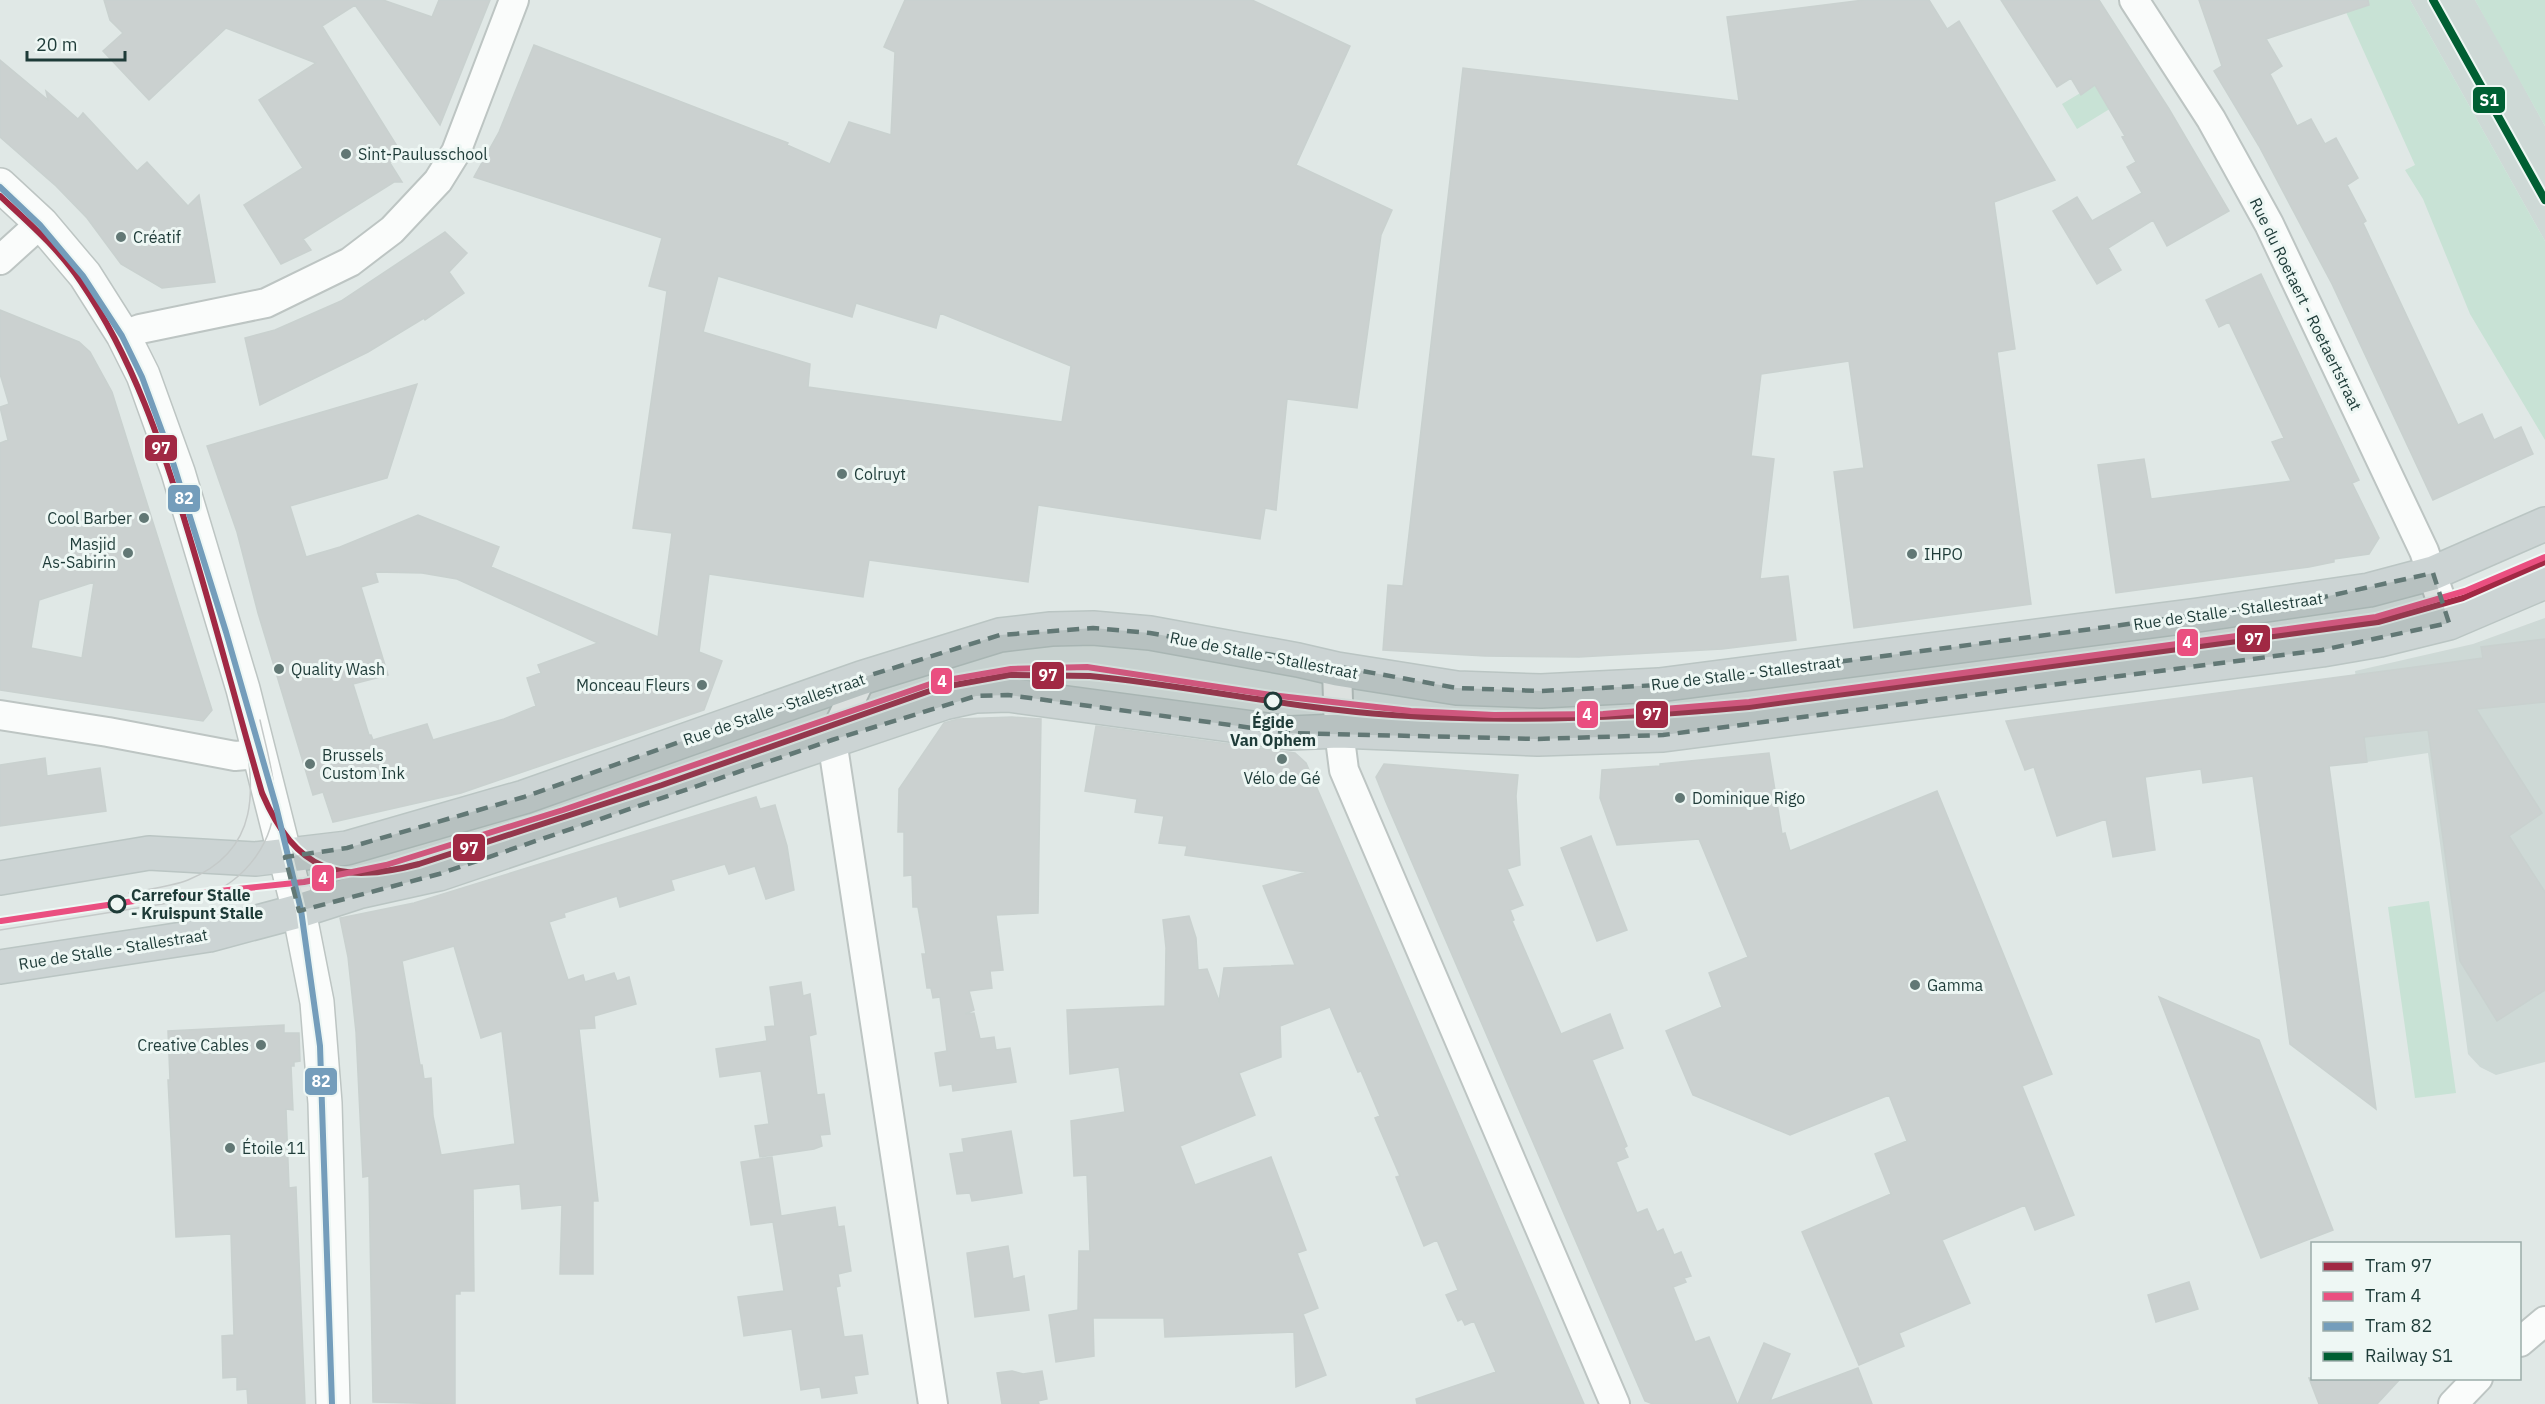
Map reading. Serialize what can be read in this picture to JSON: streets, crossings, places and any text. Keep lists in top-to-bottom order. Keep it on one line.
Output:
{"streets":{"main road":["Rue de Stalle - Stallestraat"],"street":["Rue du Roetaert - Roetaertstraat"]},"crossings":[["Rue du Roetaert - Roetaertstraat","Rue de Stalle - Stallestraat"]],"places":["Sint-Paulusschool","Créatif","Colruyt","Cool Barber","Masjid As-Sabirin","IHPO","Quality Wash","Monceau Fleurs","Égide Van Ophem","Vélo de Gé","Brussels Custom Ink","Dominique Rigo","Carrefour Stalle - Kruispunt Stalle","Gamma","Creative Cables","Étoile 11"],"lines":["rail line S1","tram line 82","tram line 97","tram line 4"],"legend":["Tram 97","Tram 4","Tram 82","Railway S1"],"scale_bar":"20 m"}
